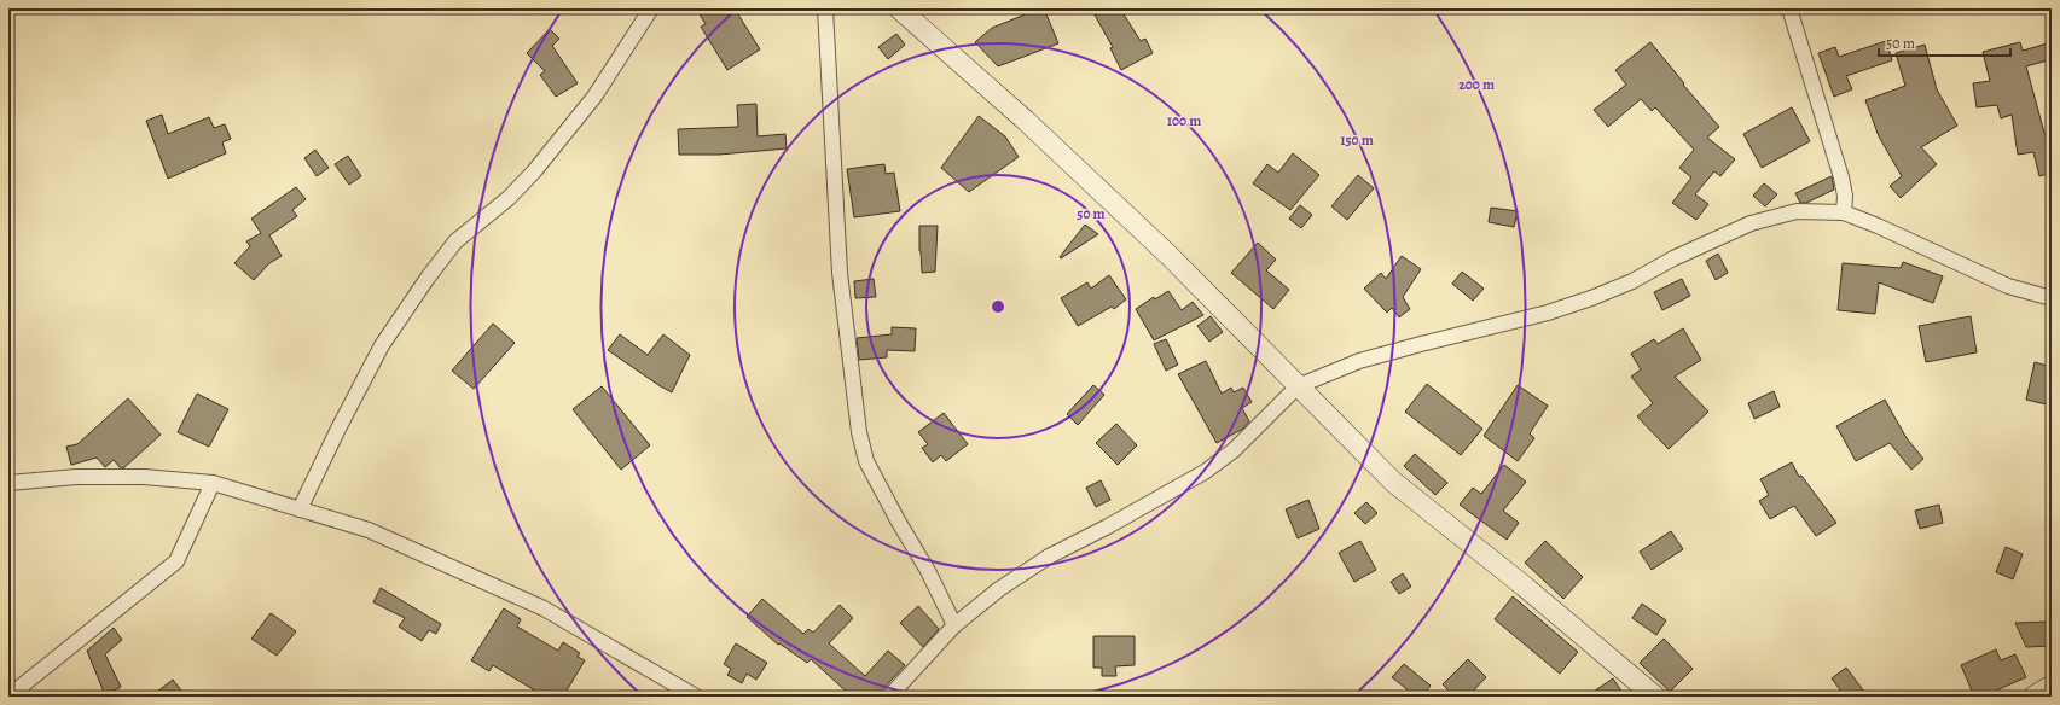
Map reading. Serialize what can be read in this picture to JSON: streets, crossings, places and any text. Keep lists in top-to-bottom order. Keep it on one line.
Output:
{"scale_bar":"50 m","rings":["200 m","100 m","150 m","50 m"]}
